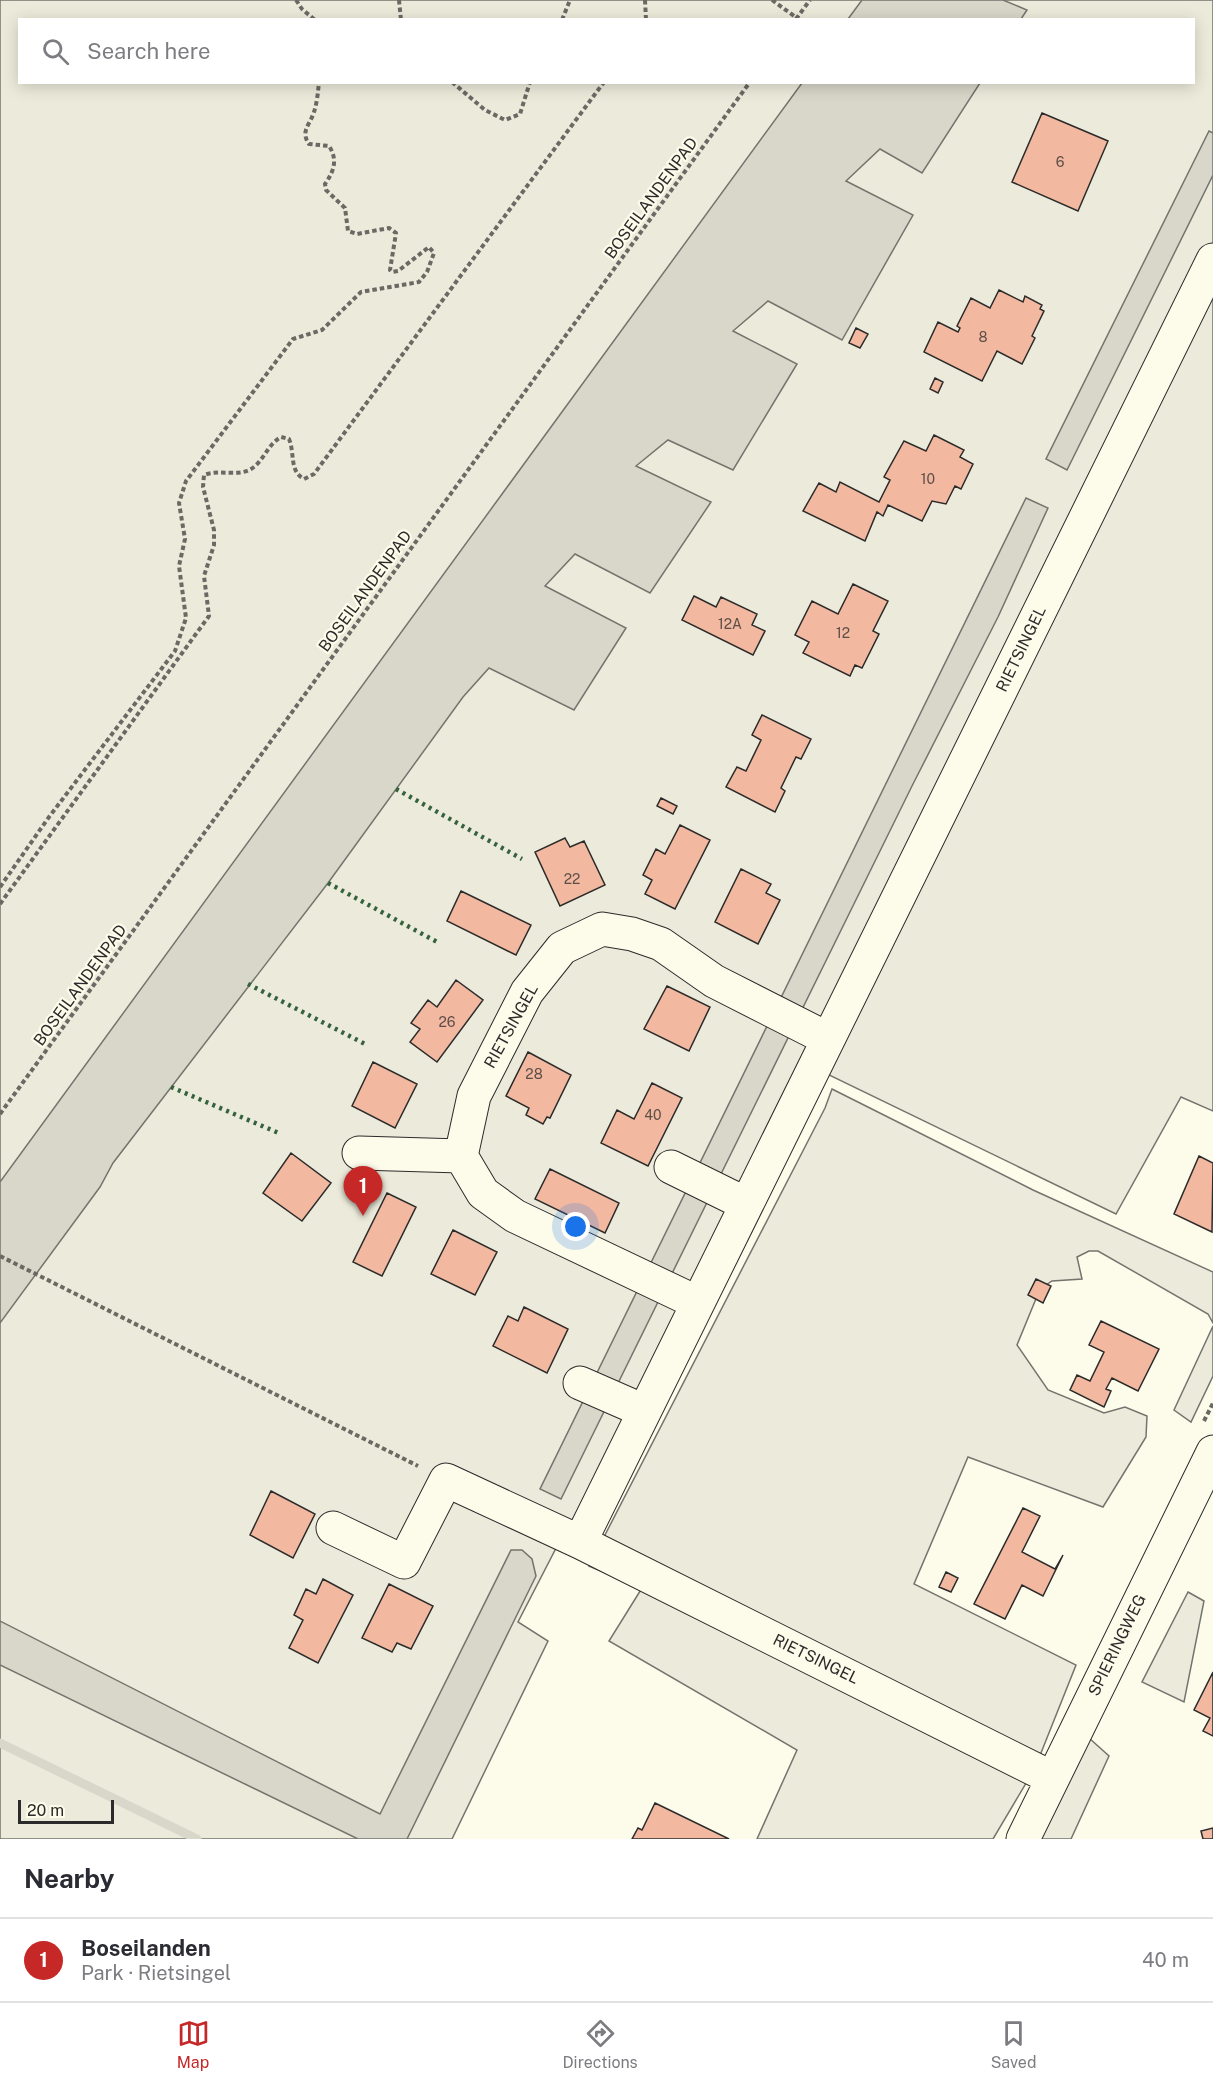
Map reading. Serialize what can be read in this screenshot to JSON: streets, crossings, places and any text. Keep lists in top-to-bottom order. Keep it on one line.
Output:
{"streets":{"street":["RIETSINGEL","SPIERINGWEG"],"path":["BOSEILANDENPAD"]},"crossings":[["RIETSINGEL","SPIERINGWEG"]],"house_numbers":["6","8","10","12A","12","22","26","28","40"],"scale_bar":"20 m","page":{"search":"Search here","pins":"1","scale":"20 m","heading":"Nearby","list":[{"mark":"1","name":"Boseilanden","note":"Park · Rietsingel","value":"40 m"}],"nav":["Map","Directions","Saved"]}}
